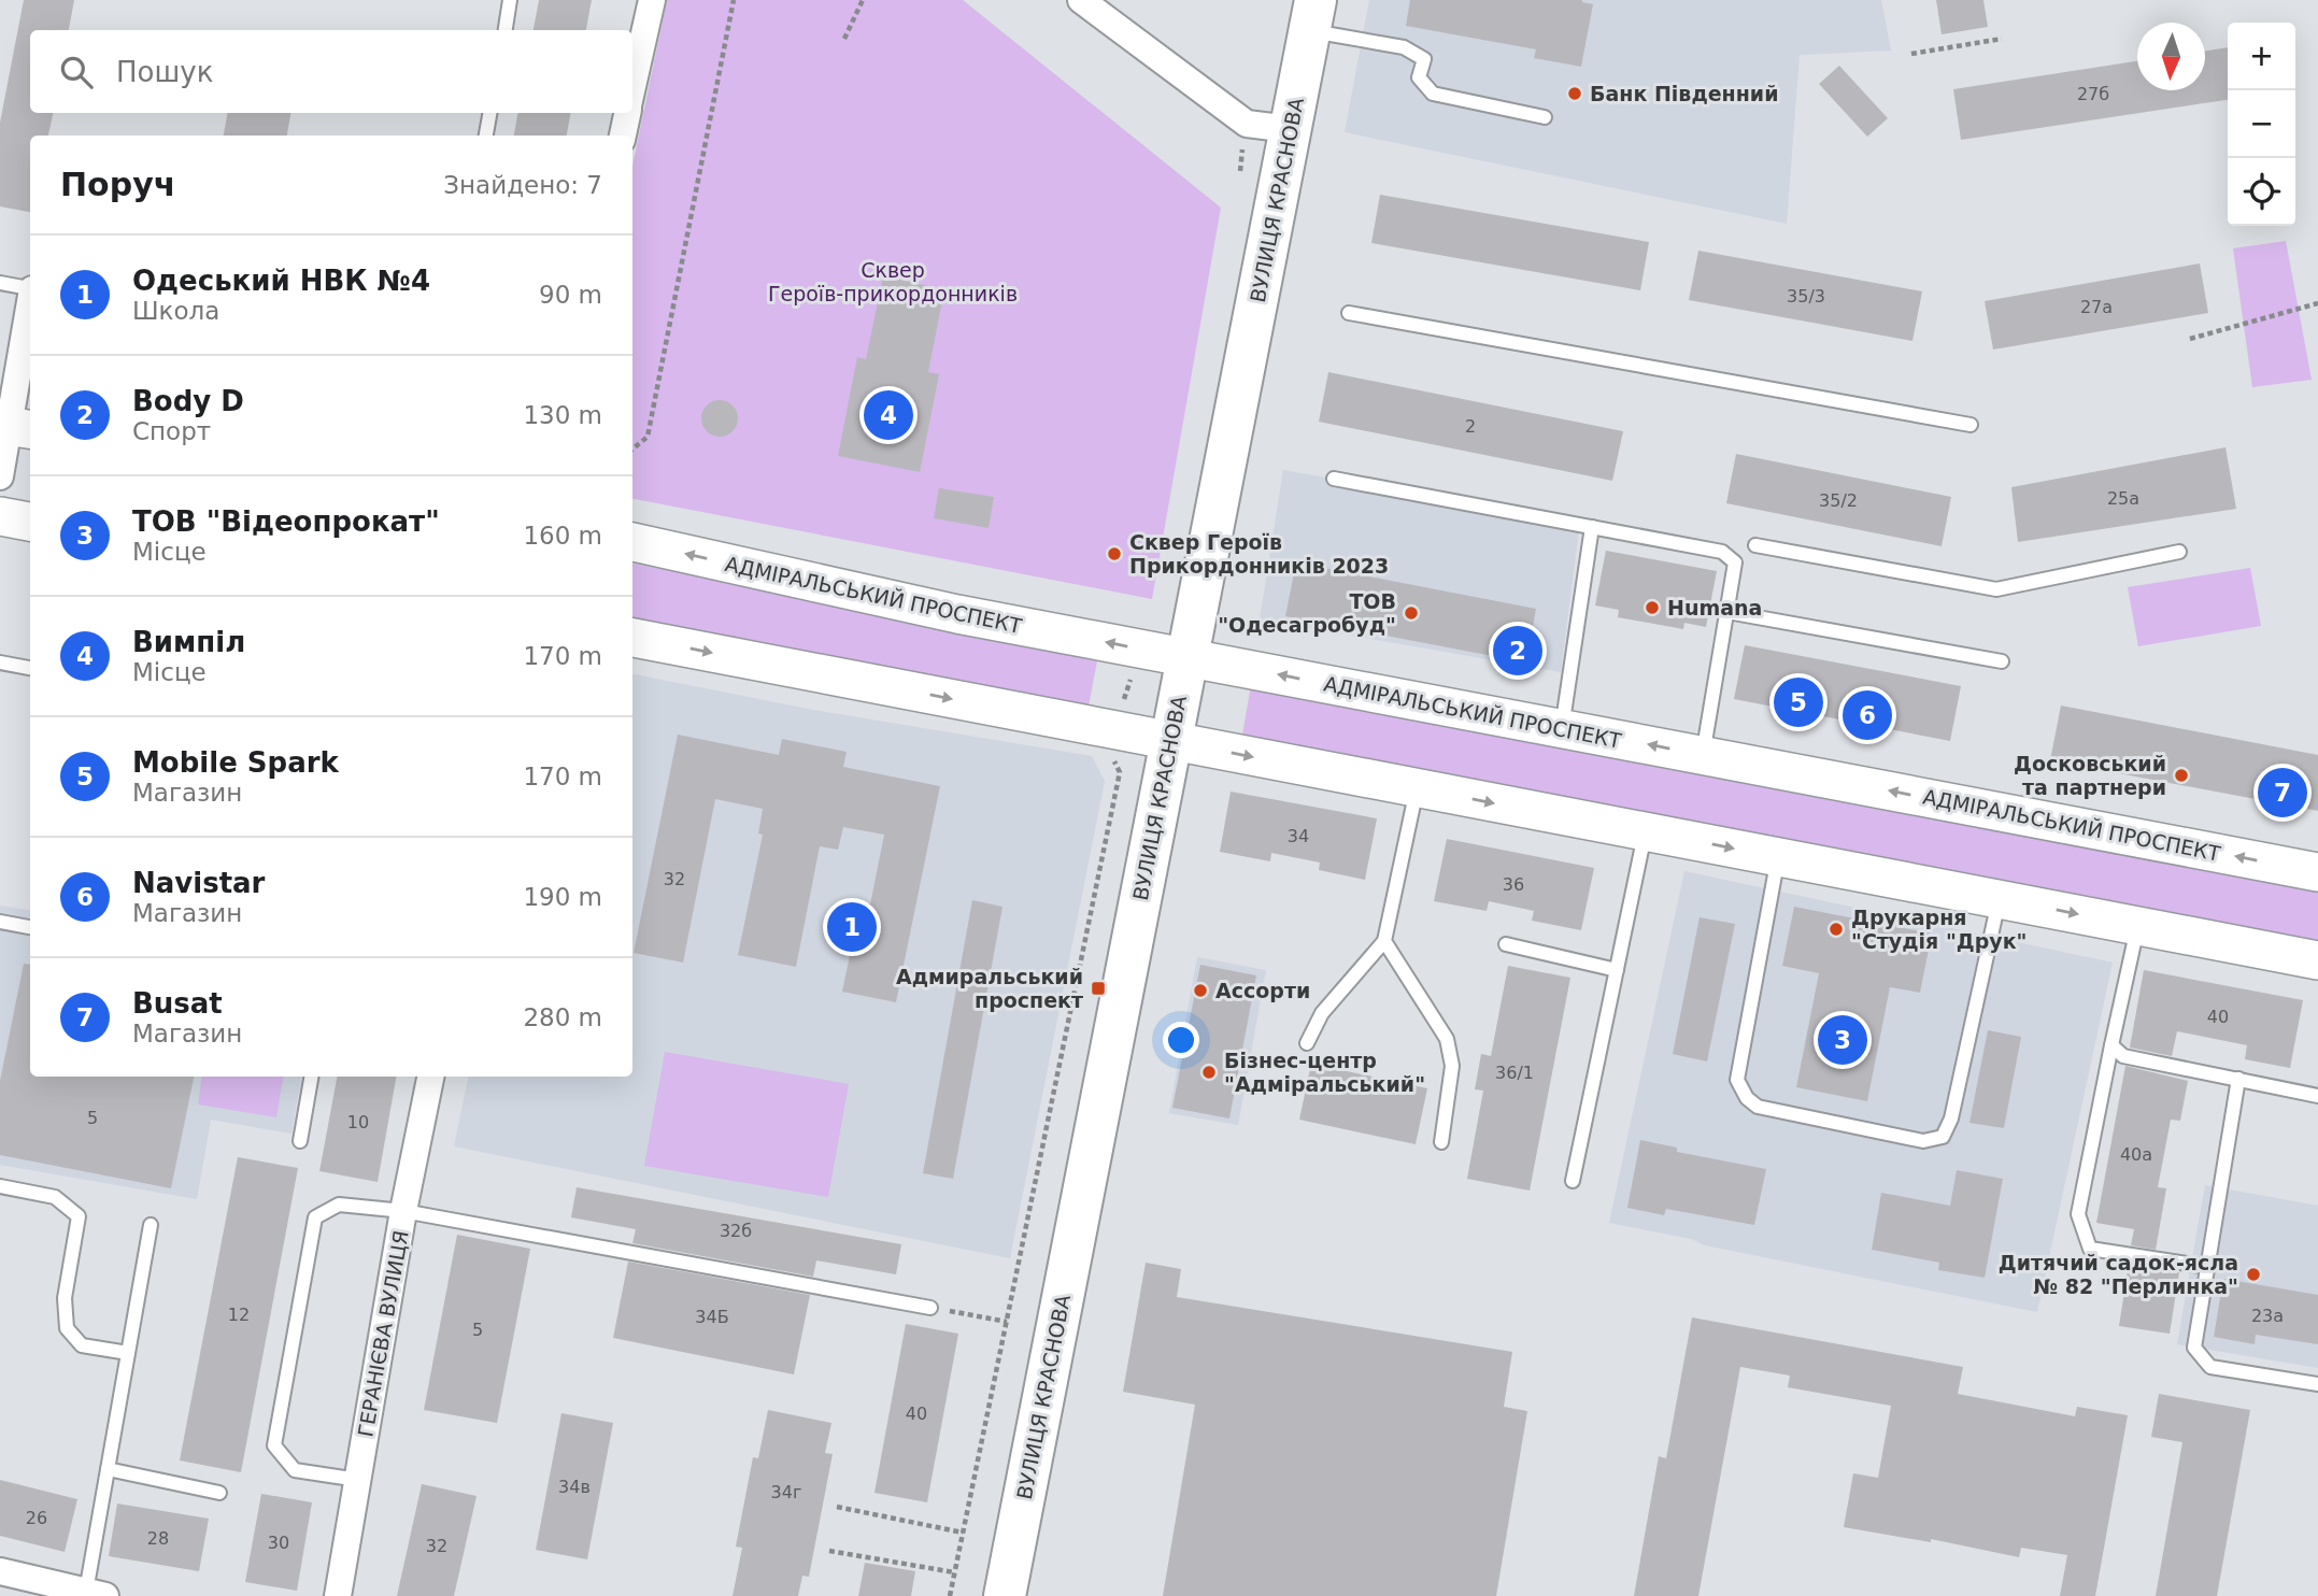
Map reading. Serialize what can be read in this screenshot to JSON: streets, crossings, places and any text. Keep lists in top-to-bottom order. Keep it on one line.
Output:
{"streets":{"main road":["ВУЛИЦЯ КРАСНОВА","АДМІРАЛЬСЬКИЙ ПРОСПЕКТ"],"street":["ГЕРАНІЄВА ВУЛИЦЯ"]},"crossings":[["ВУЛИЦЯ КРАСНОВА","АДМІРАЛЬСЬКИЙ ПРОСПЕКТ"]],"parks":["Сквер Героїв-прикордонників"],"places":{"other":["Банк Південний","Сквер Героїв Прикордонників 2023","Humana","ТОВ \"Одесагробуд\"","Досковський та партнери","Друкарня \"Студія \"Друк\"","Ассорти","Бізнес-центр \"Адміральський\"","Дитячий садок-ясла № 82 \"Перлинка\""],"transit":["Адмиральський проспект"]},"house_numbers":["27б","35/3","27а","2","25а","35/2","34","32","36","40","36/1","5","10","40а","32б","12","23а","34Б","5","40","34в","34г","26","28","30","32"],"north":"bottom","page":{"map_buttons":["+","−"],"search":"Пошук","heading":["Поруч","Знайдено: 7"],"list":[{"mark":"1","name":"Одеський НВК №4","note":"Школа","value":"90 m"},{"mark":"2","name":"Body D","note":"Спорт","value":"130 m"},{"mark":"3","name":"ТОВ \"Відеопрокат\"","note":"Місце","value":"160 m"},{"mark":"4","name":"Вимпіл","note":"Місце","value":"170 m"},{"mark":"5","name":"Mobile Spark","note":"Магазин","value":"170 m"},{"mark":"6","name":"Navistar","note":"Магазин","value":"190 m"},{"mark":"7","name":"Busat","note":"Магазин","value":"280 m"}],"pins":["4","2","5","6","7","1","3"]}}
